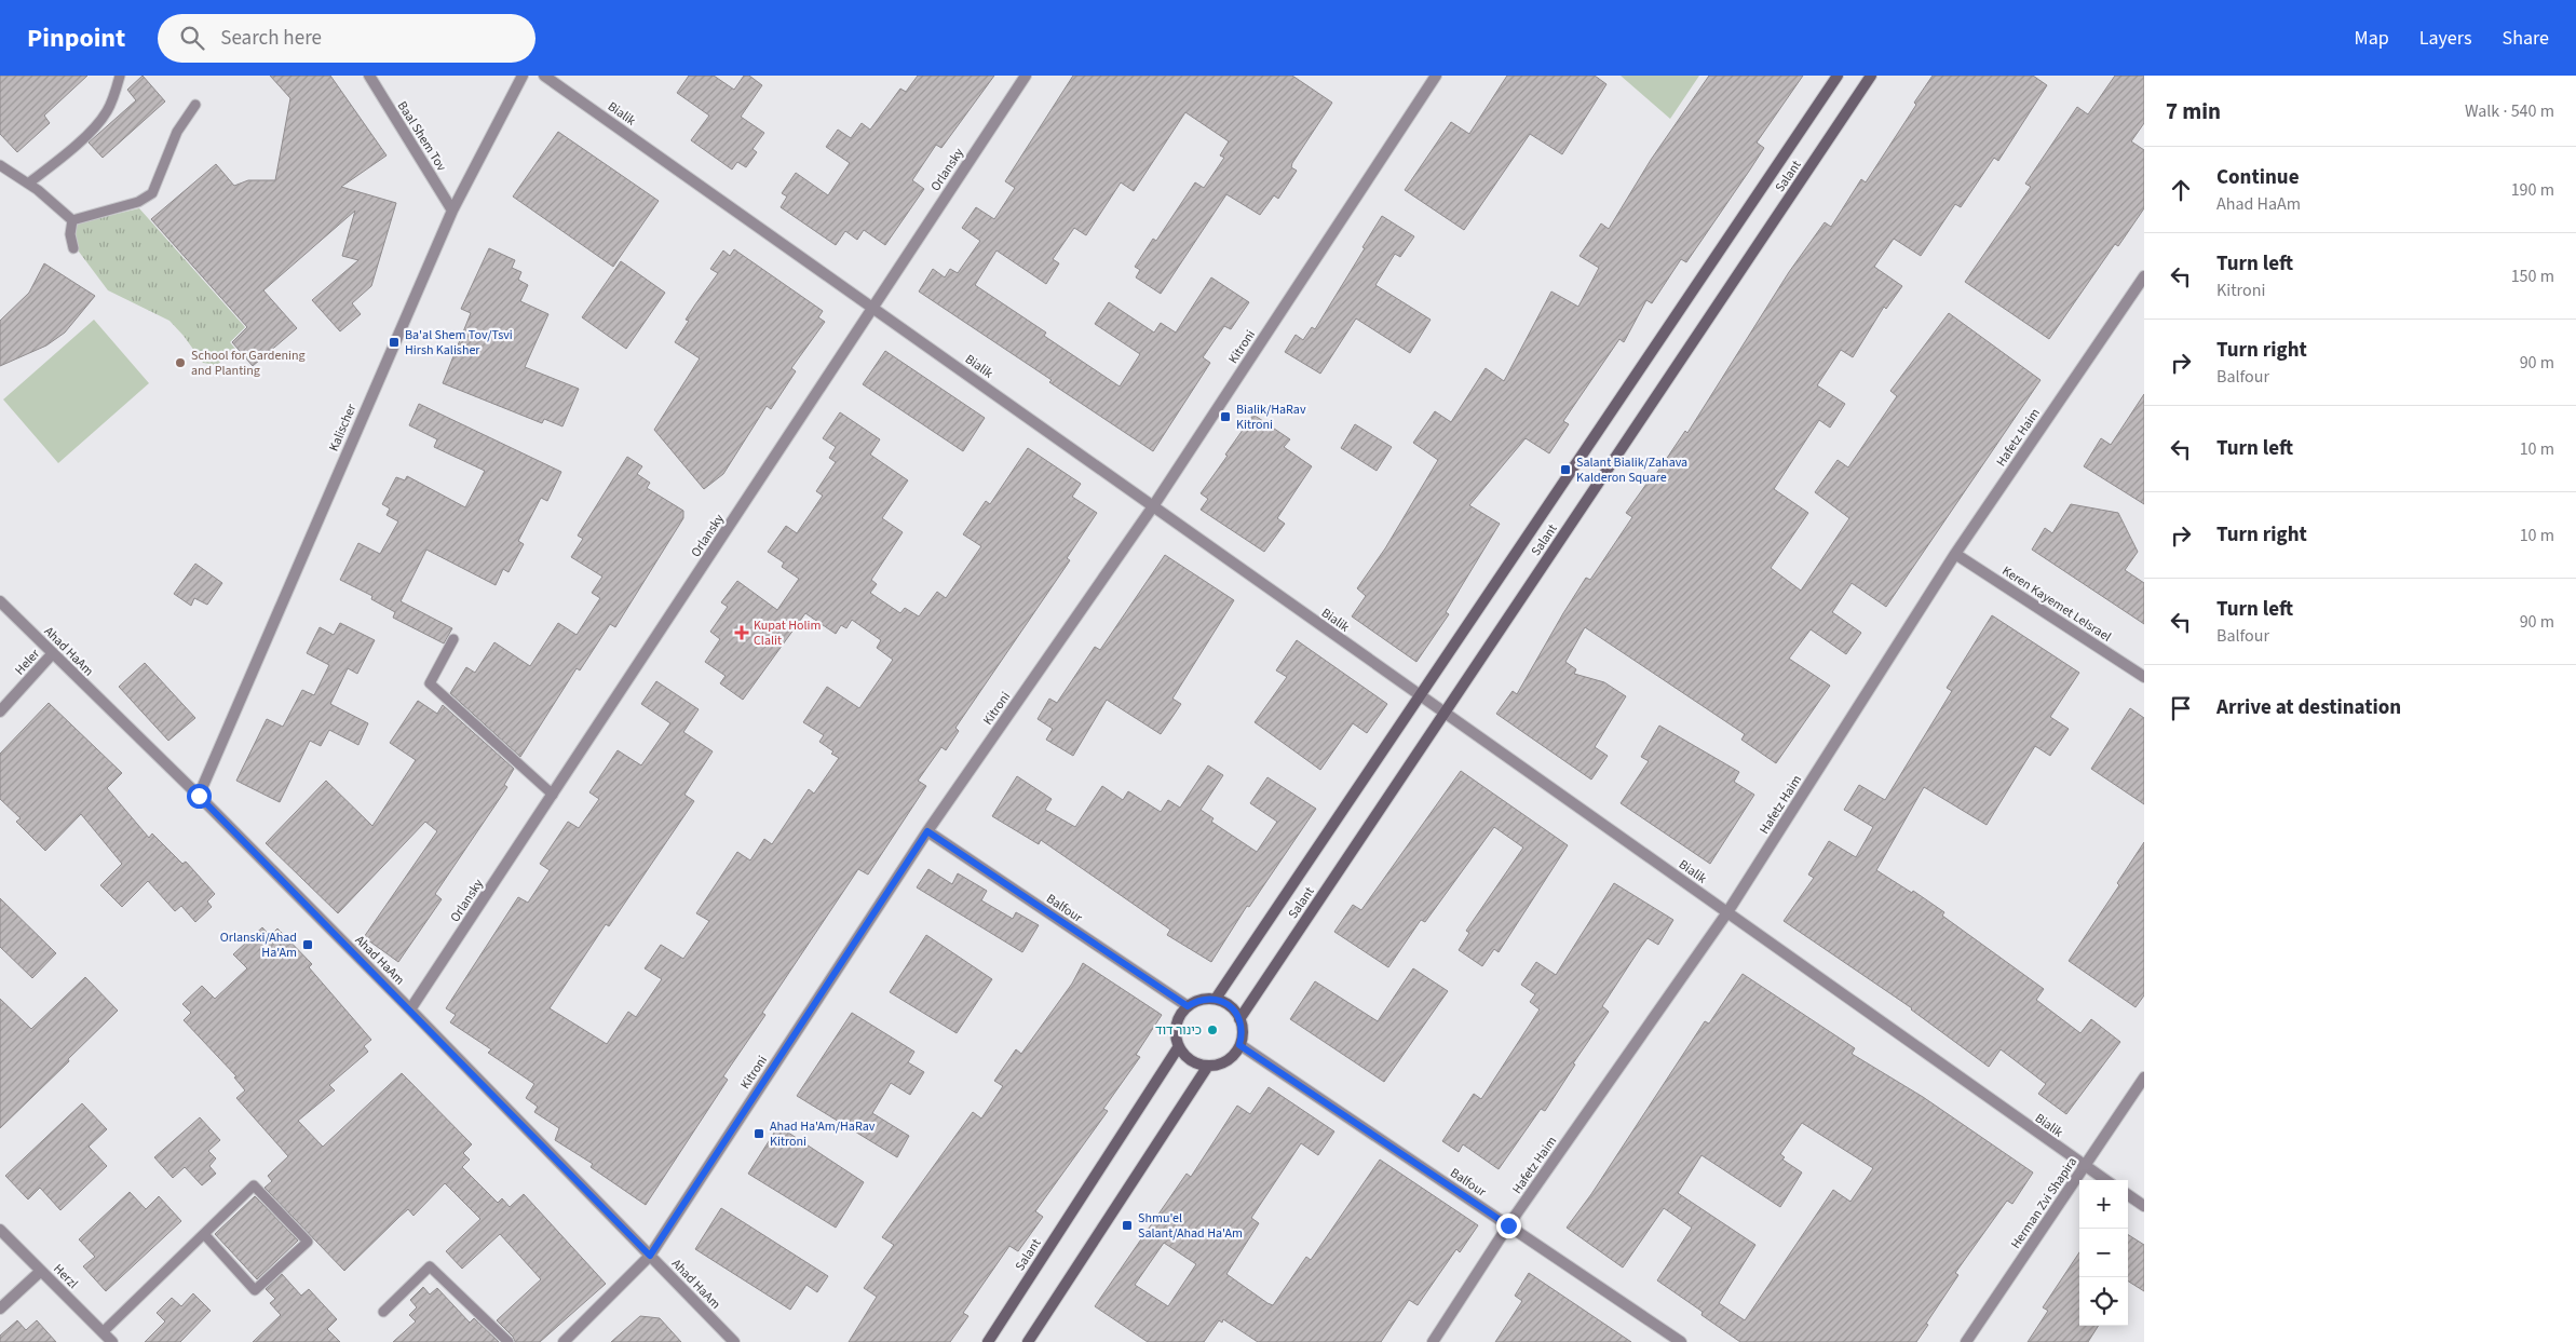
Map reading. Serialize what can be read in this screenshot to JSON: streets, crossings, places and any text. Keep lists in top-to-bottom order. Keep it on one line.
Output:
{"streets":{"street":["Bialik","Baal Shem Tov","Orlansky","Salant","Kitroni","Kalischer","Hafetz Haim","Keren Kayemet LeIsrael","Ahad HaAm","Heler","Balfour","Herman Zvi Shapira","Herzl"]},"crossings":[["Bialik","Orlansky"],["Bialik","Salant"],["Bialik","Kitroni"],["Bialik","Hafetz Haim"],["Bialik","Herman Zvi Shapira"],["Baal Shem Tov","Kalischer"],["Orlansky","Ahad HaAm"],["Salant","Balfour"],["Kitroni","Ahad HaAm"],["Kitroni","Balfour"],["Kalischer","Ahad HaAm"],["Hafetz Haim","Keren Kayemet LeIsrael"],["Hafetz Haim","Balfour"],["Ahad HaAm","Heler"]],"places":{"transit":["Ba'al Shem Tov/Tsvi Hirsh Kalisher","Bialik/HaRav Kitroni","Salant Bialik/Zahava Kalderon Square","Orlanski/Ahad Ha'Am","Ahad Ha'Am/HaRav Kitroni","Shmu'el Salant/Ahad Ha'Am"],"other":["School for Gardening and Planting","כינור דוד"],"health":["Kupat Holim Clalit"]},"page":{"header":"Pinpoint","search":"Search here","nav":["Map","Layers","Share"],"heading":["7 min","Walk · 540 m"],"list":[["Continue","Ahad HaAm","190 m"],["Turn left","Kitroni","150 m"],["Turn right","Balfour","90 m"],["Turn left","10 m"],["Turn right","10 m"],["Turn left","Balfour","90 m"],"Arrive at destination"],"map_buttons":["+","−"]}}
